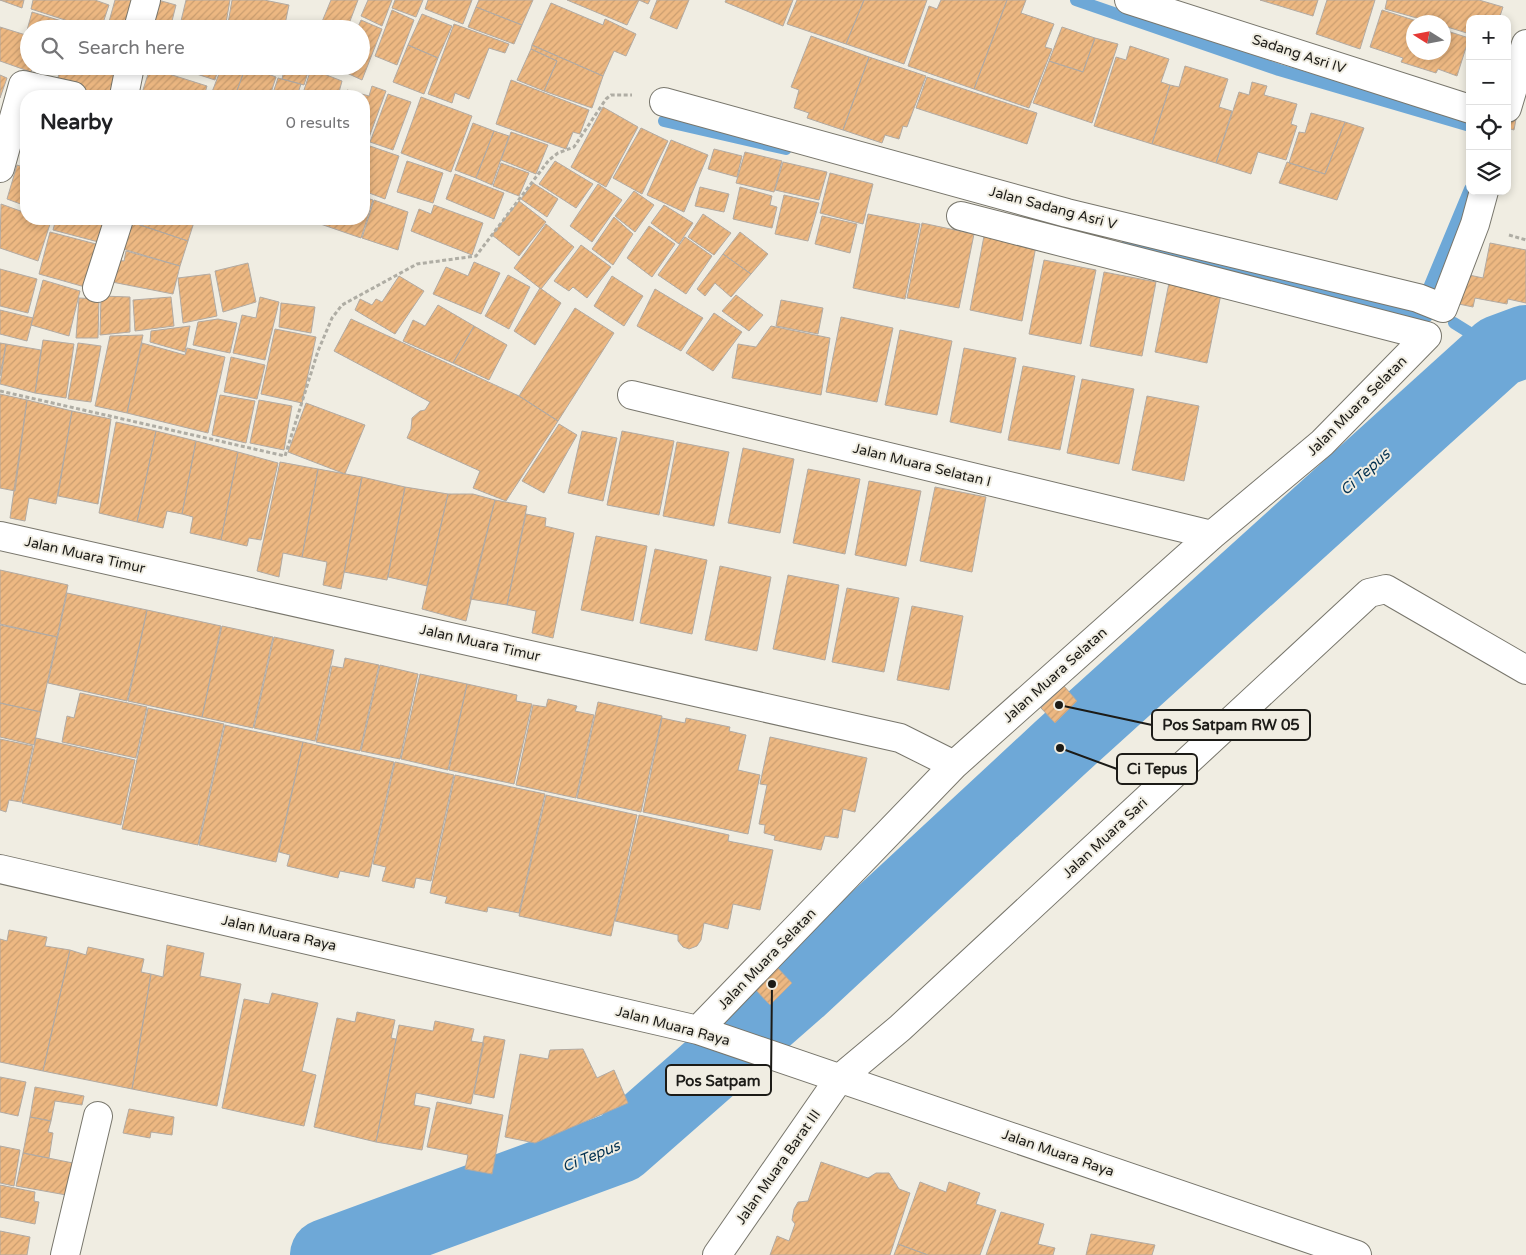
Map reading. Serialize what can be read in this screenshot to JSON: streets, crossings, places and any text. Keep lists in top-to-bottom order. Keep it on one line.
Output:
{"streets":{"street":["Sadang Asri IV","Jalan Sadang Asri V","Jalan Muara Selatan","Jalan Muara Selatan I","Jalan Muara Timur","Jalan Muara Sari","Jalan Muara Raya","Jalan Muara Barat III"]},"crossings":[["Jalan Muara Selatan","Jalan Muara Selatan I"],["Jalan Muara Selatan","Jalan Muara Timur"],["Jalan Muara Selatan","Jalan Muara Raya"],["Jalan Muara Sari","Jalan Muara Raya"],["Jalan Muara Sari","Jalan Muara Barat III"],["Jalan Muara Raya","Jalan Muara Barat III"]],"water":["Ci Tepus"],"places":["Pos Satpam RW 05","Ci Tepus","Pos Satpam"],"north":"left","page":{"map_buttons":["+","−"],"search":"Search here","heading":["Nearby","0 results"]}}
